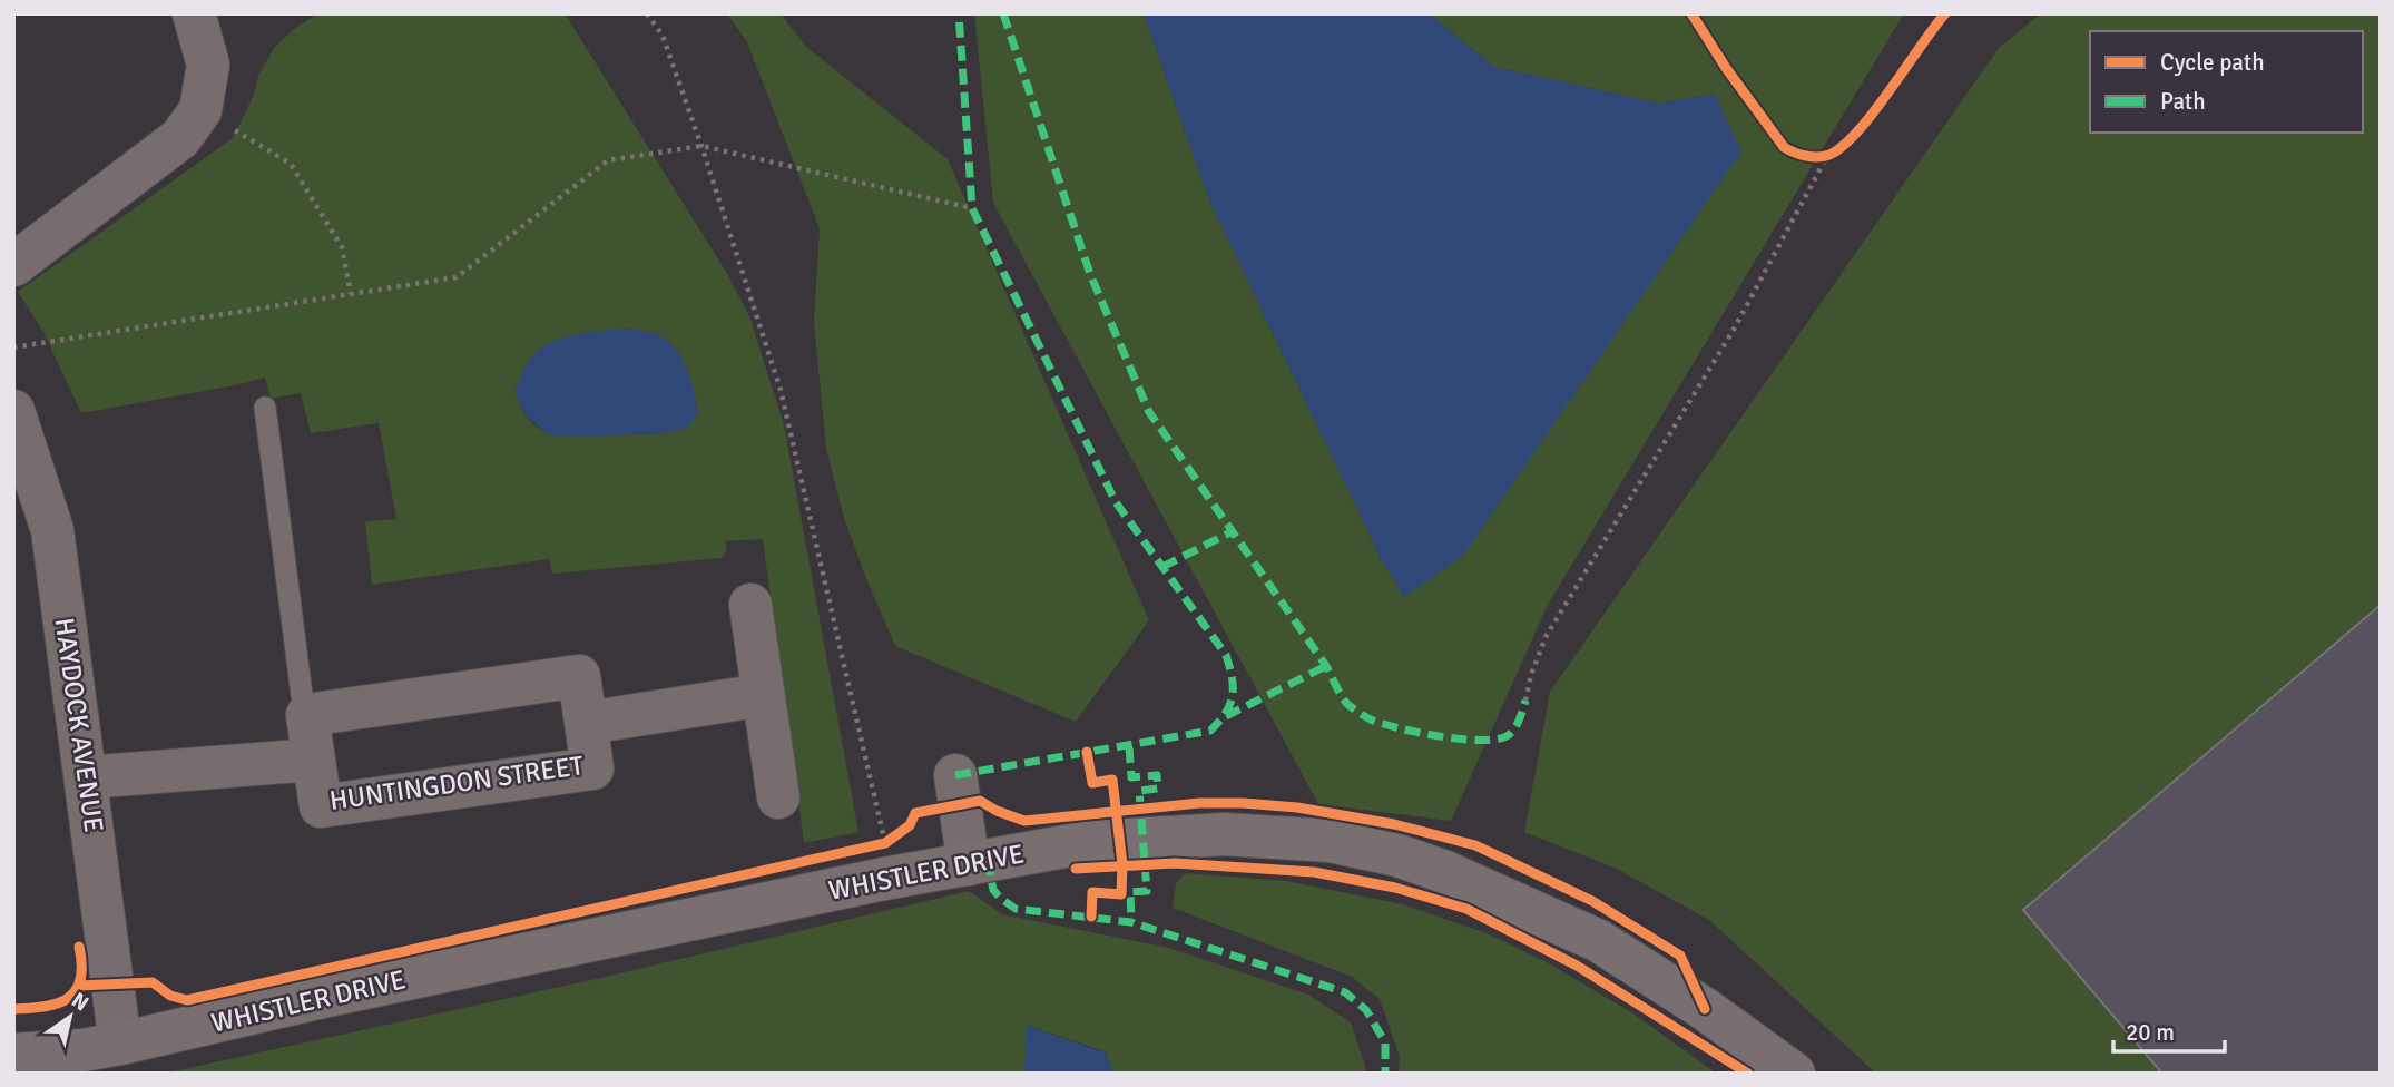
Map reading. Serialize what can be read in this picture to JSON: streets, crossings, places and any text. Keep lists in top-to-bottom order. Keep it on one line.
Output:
{"streets":{"main road":["WHISTLER DRIVE"],"street":["HAYDOCK AVENUE","HUNTINGDON STREET"]},"crossings":[["HAYDOCK AVENUE","HUNTINGDON STREET"],["HAYDOCK AVENUE","WHISTLER DRIVE"]],"legend":["Cycle path","Path"],"scale_bar":"20 m","north":"top right"}
